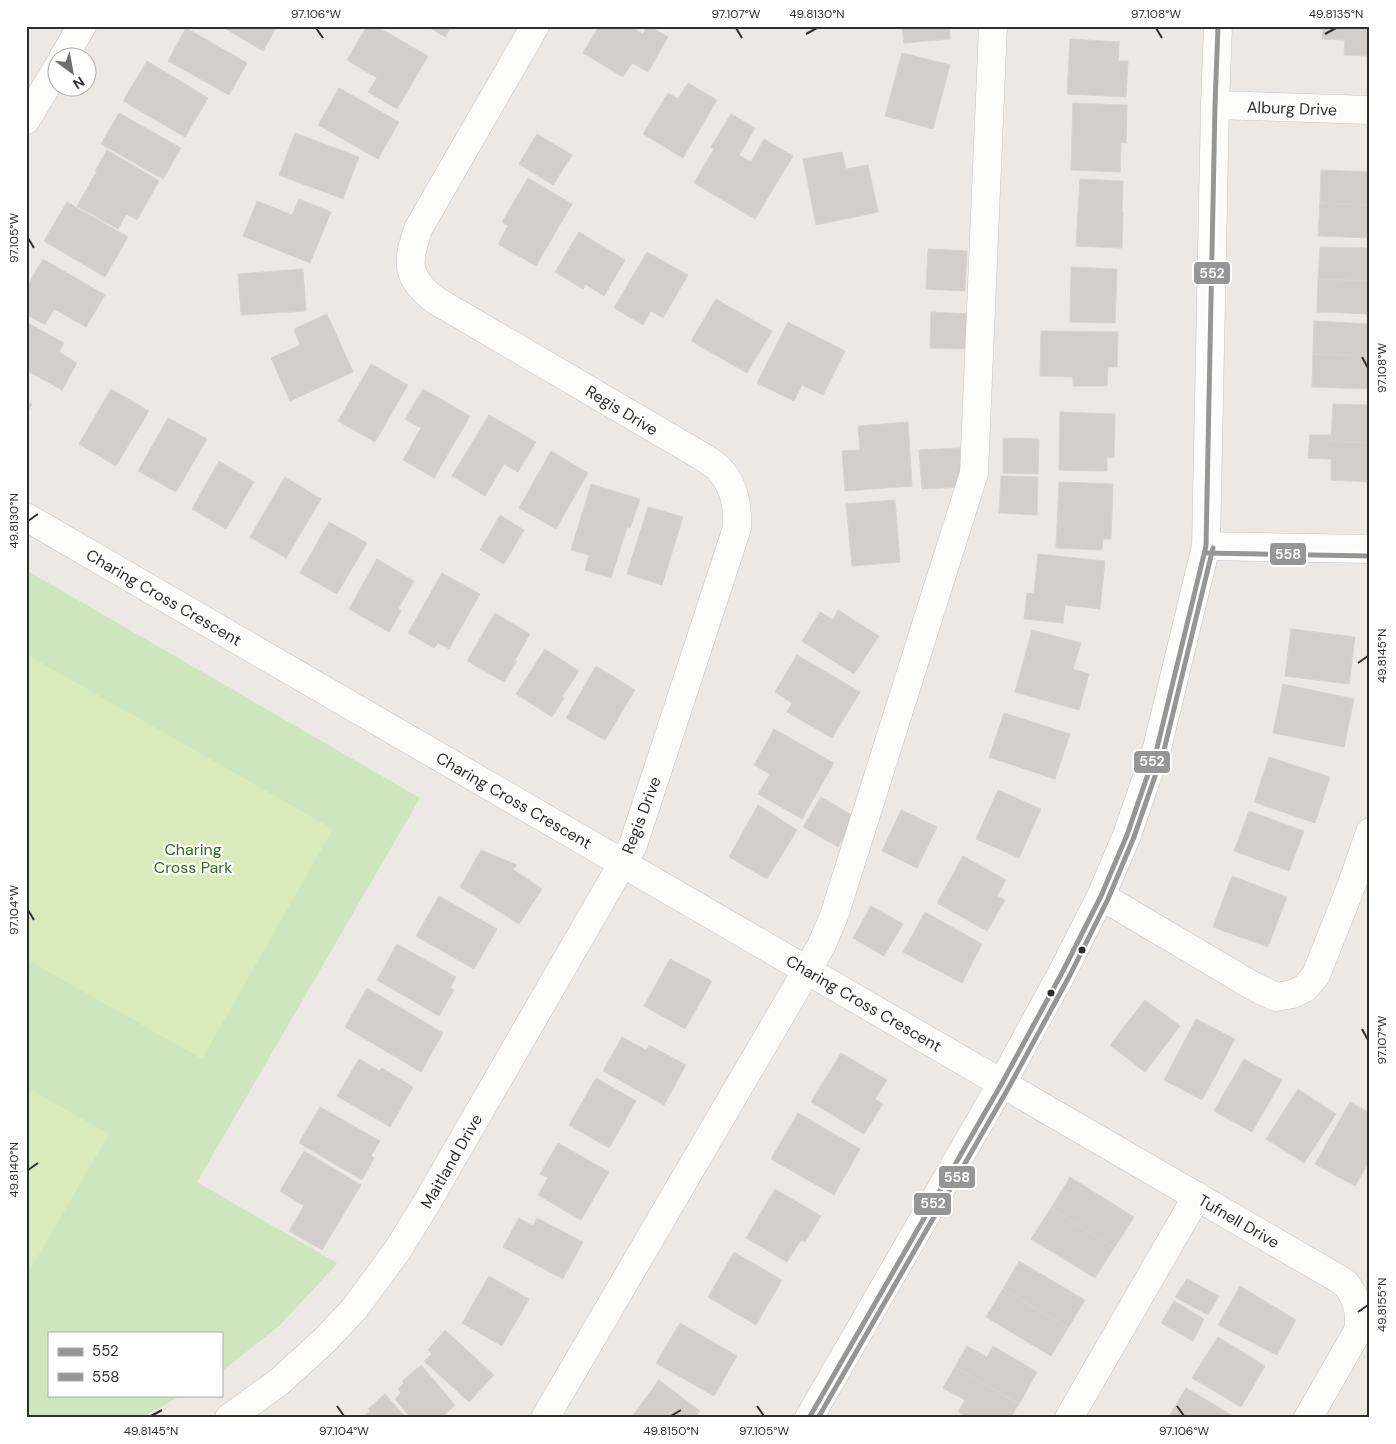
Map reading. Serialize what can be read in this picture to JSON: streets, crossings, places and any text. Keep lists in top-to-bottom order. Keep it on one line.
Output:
{"streets":{"street":["Alburg Drive","Regis Drive","Charing Cross Crescent","Maitland Drive","Tufnell Drive"]},"crossings":[["Regis Drive","Charing Cross Crescent"],["Regis Drive","Maitland Drive"],["Charing Cross Crescent","Maitland Drive"],["Charing Cross Crescent","Tufnell Drive"]],"parks":["Charing Cross Park"],"lines":["transit line 552","transit line 558"],"legend":["552","558"],"north":"bottom right","coordinates":["97.106°W","97.107°W","49.8130°N","97.108°W","49.8135°N","97.105°W","49.8145°N","97.104°W","49.8140°N","49.8155°N","49.8150°N"]}
